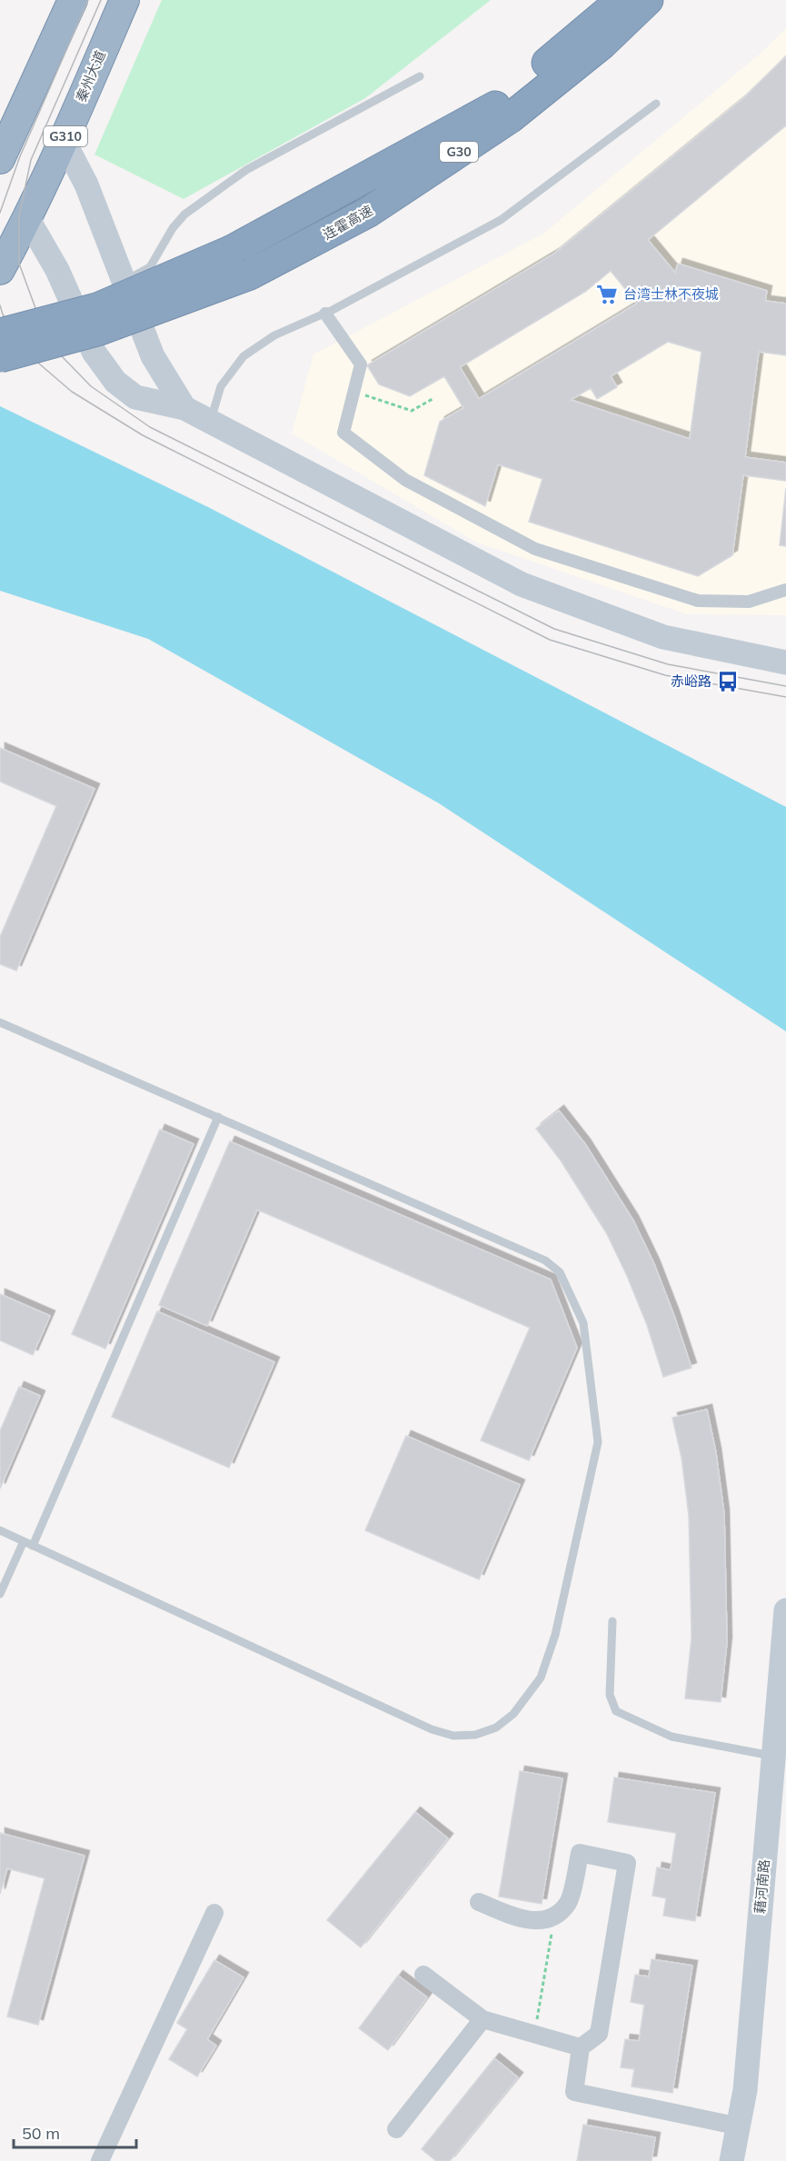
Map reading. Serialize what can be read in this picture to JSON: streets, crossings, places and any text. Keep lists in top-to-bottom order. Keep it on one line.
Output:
{"streets":{"highway":["秦州大道","G310","G30","连霍高速"],"main road":["藉河南路"]},"places":{"supermarket":["台湾士林不夜城"],"bus stop":["赤峪路"]},"scale_bar":"50 m"}
